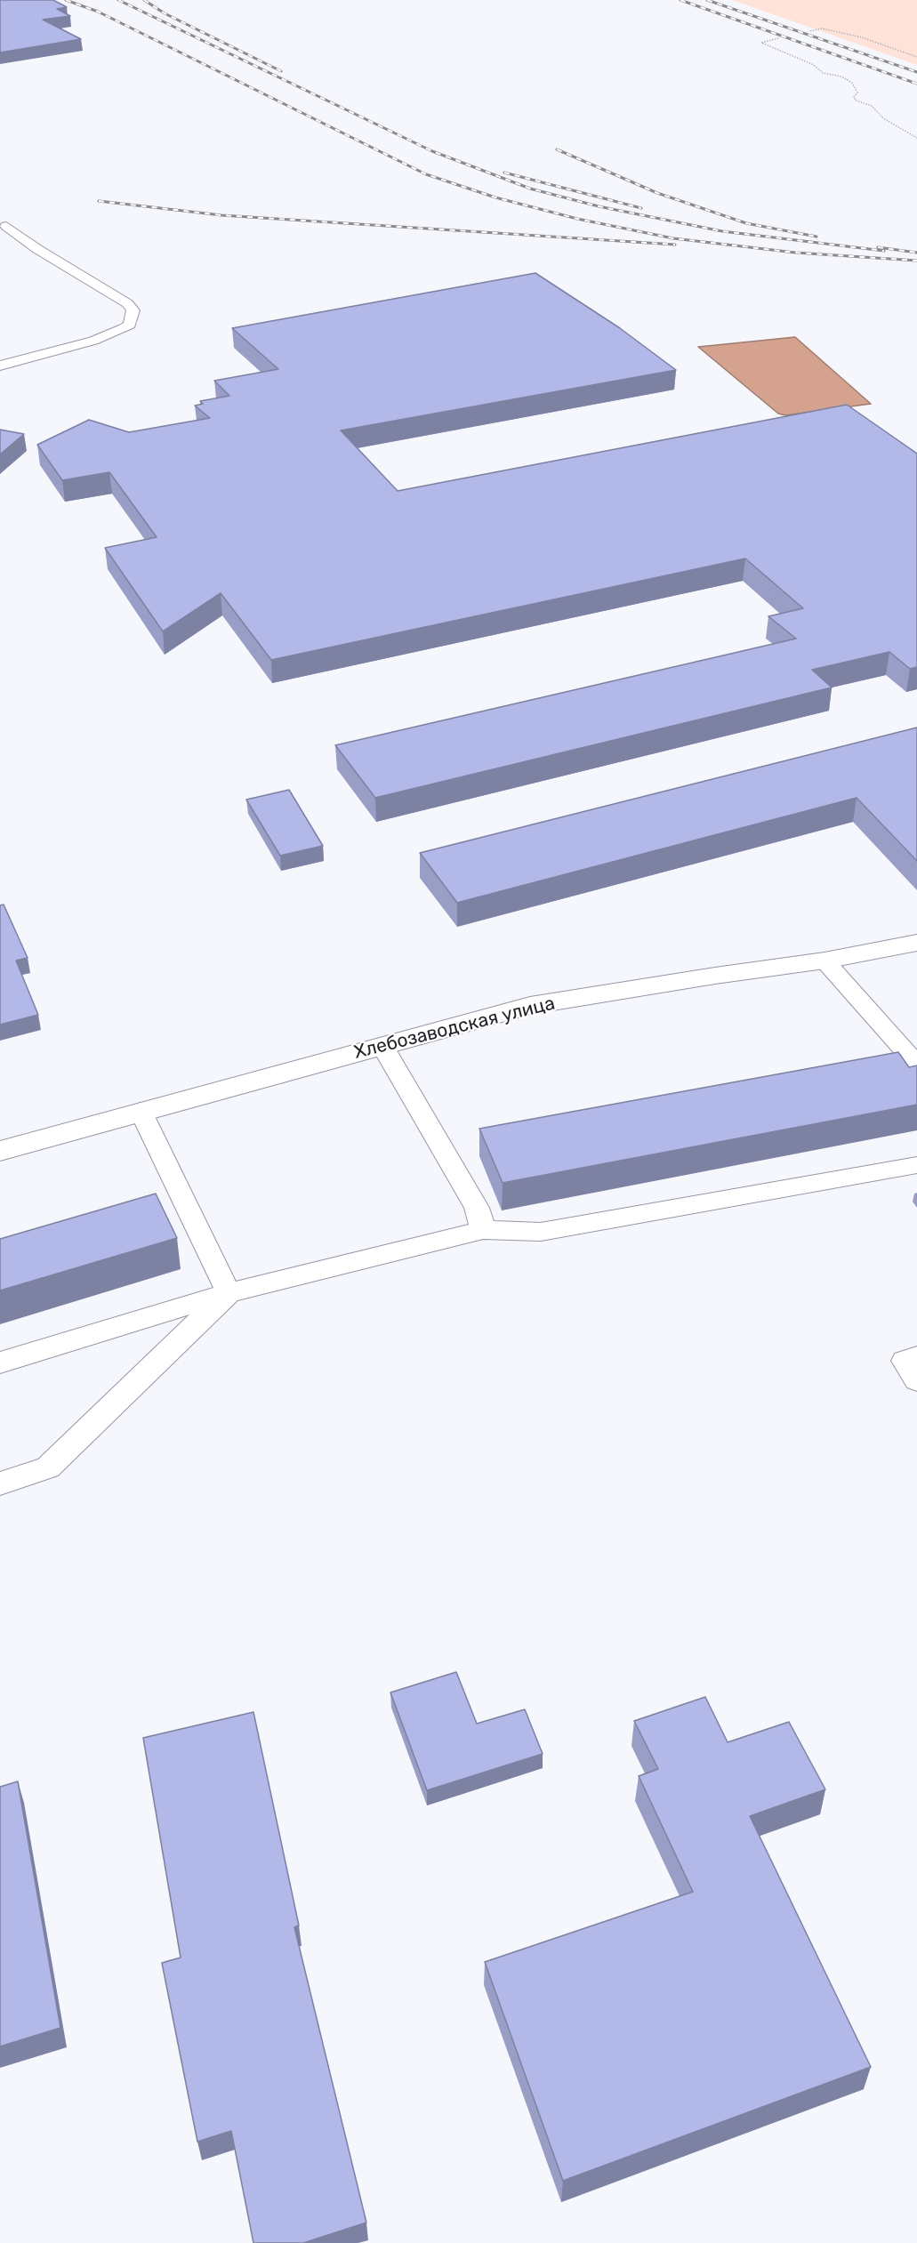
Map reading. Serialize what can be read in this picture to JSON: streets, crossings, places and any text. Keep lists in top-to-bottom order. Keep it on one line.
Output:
{"streets":{"street":["Хлебозаводская улица"]}}
